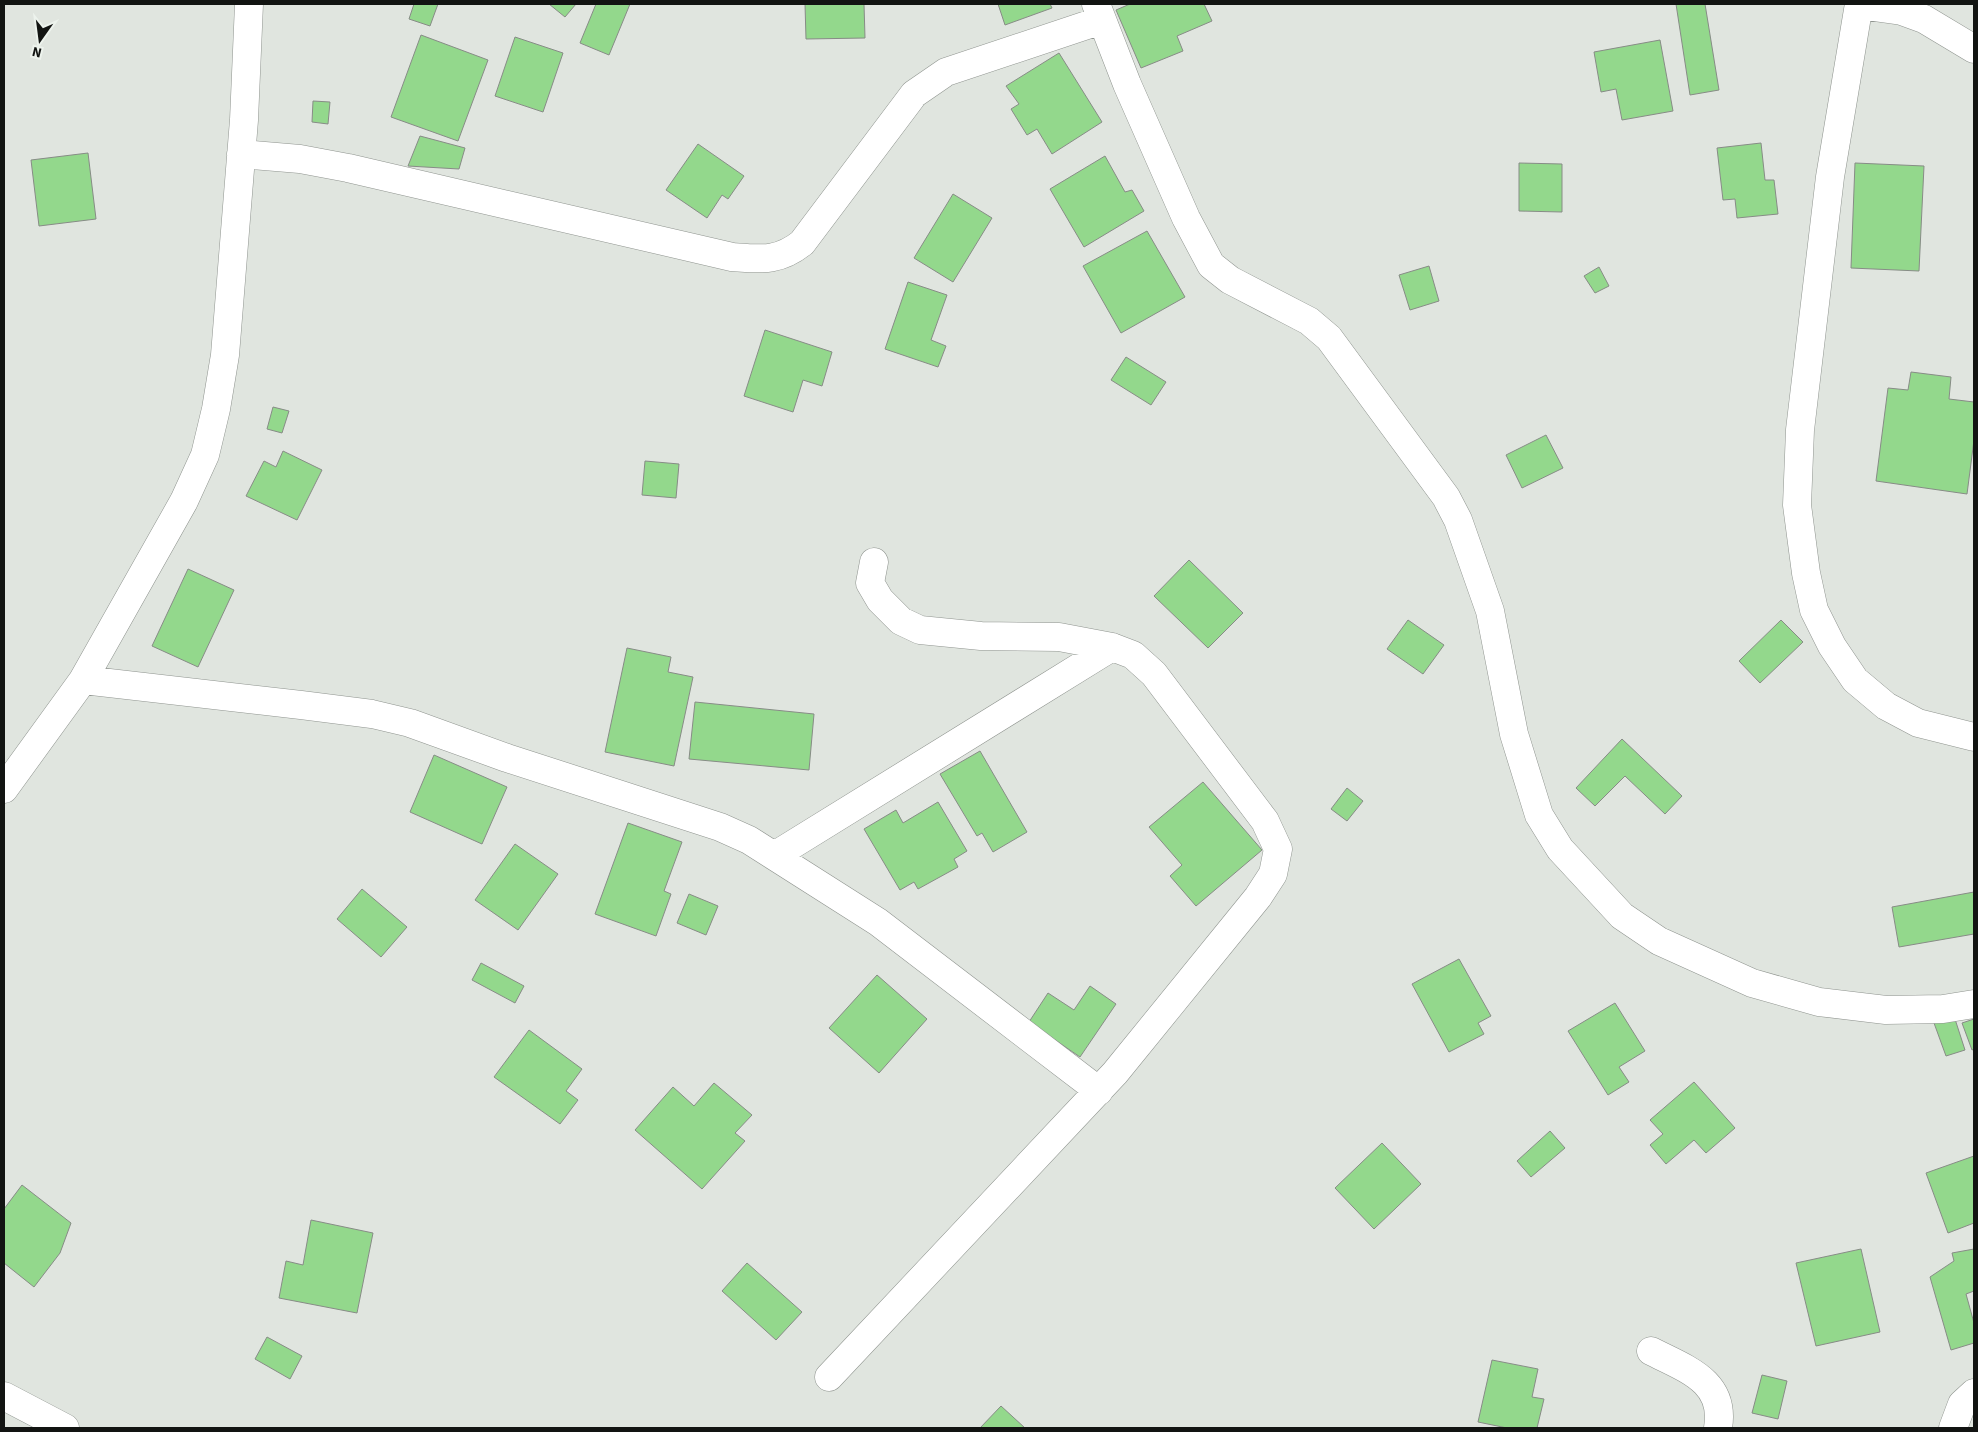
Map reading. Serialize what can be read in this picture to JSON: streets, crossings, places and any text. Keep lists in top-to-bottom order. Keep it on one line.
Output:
{"north":"bottom"}
